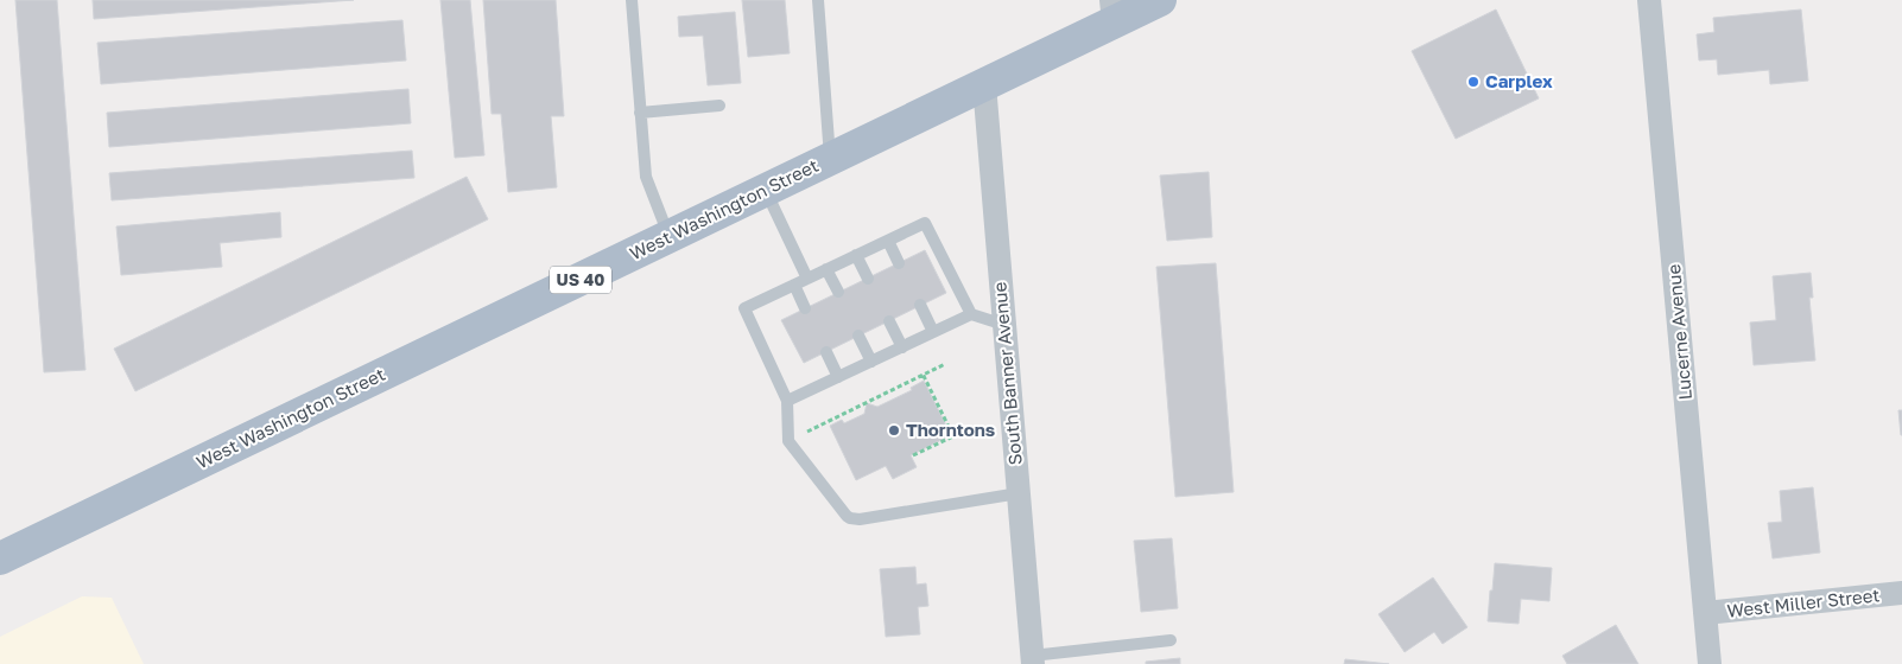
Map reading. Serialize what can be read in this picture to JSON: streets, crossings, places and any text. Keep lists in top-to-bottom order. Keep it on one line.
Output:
{"streets":{"main road":["West Washington Street","US 40"],"street":["Lucerne Avenue","South Banner Avenue","West Miller Street"]},"crossings":[["West Washington Street","South Banner Avenue"],["Lucerne Avenue","West Miller Street"]],"places":["Carplex","Thorntons"]}
